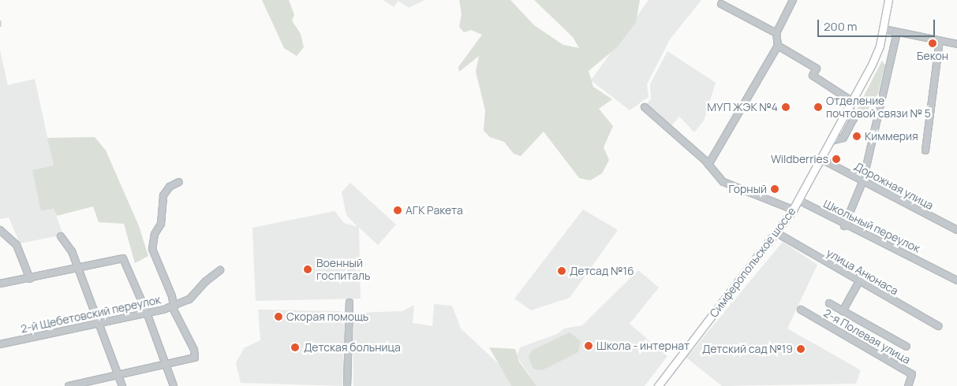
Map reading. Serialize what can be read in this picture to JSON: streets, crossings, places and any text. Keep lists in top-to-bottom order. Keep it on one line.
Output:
{"streets":{"main road":["Симферопольское шоссе"],"street":["Дорожная улица","Школьный переулок","улица Анюнаса","2-й Щебетовский переулок","2-я Полевая улица"]},"crossings":[["Дорожная улица","Симферопольское шоссе"],["Школьный переулок","Симферопольское шоссе"],["Симферопольское шоссе","улица Анюнаса"]],"places":["Бекон","МУП ЖЭК №4","Отделение почтовой связи № 5","Киммерия","Wildberries","Горный","АГК Ракета","Военный госпиталь","Детсад №16","Скорая помощь","Школа - интернат","Детская больница","Детский сад №19"],"scale_bar":"200 m"}
